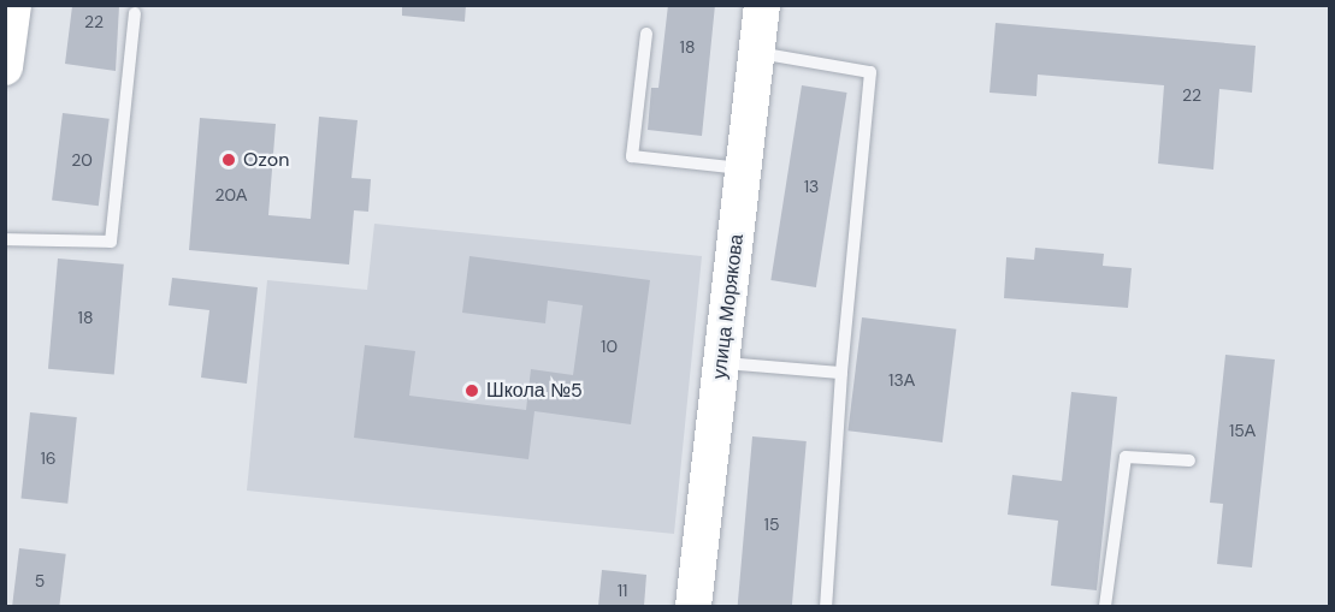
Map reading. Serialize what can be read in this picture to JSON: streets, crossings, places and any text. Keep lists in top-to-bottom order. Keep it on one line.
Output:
{"streets":{"main road":["улица Морякова"]},"places":["Ozon","Школа №5"],"house_numbers":["22","18","22","20","13","20А","18","10","13А","15А","16","15","5","11"]}
